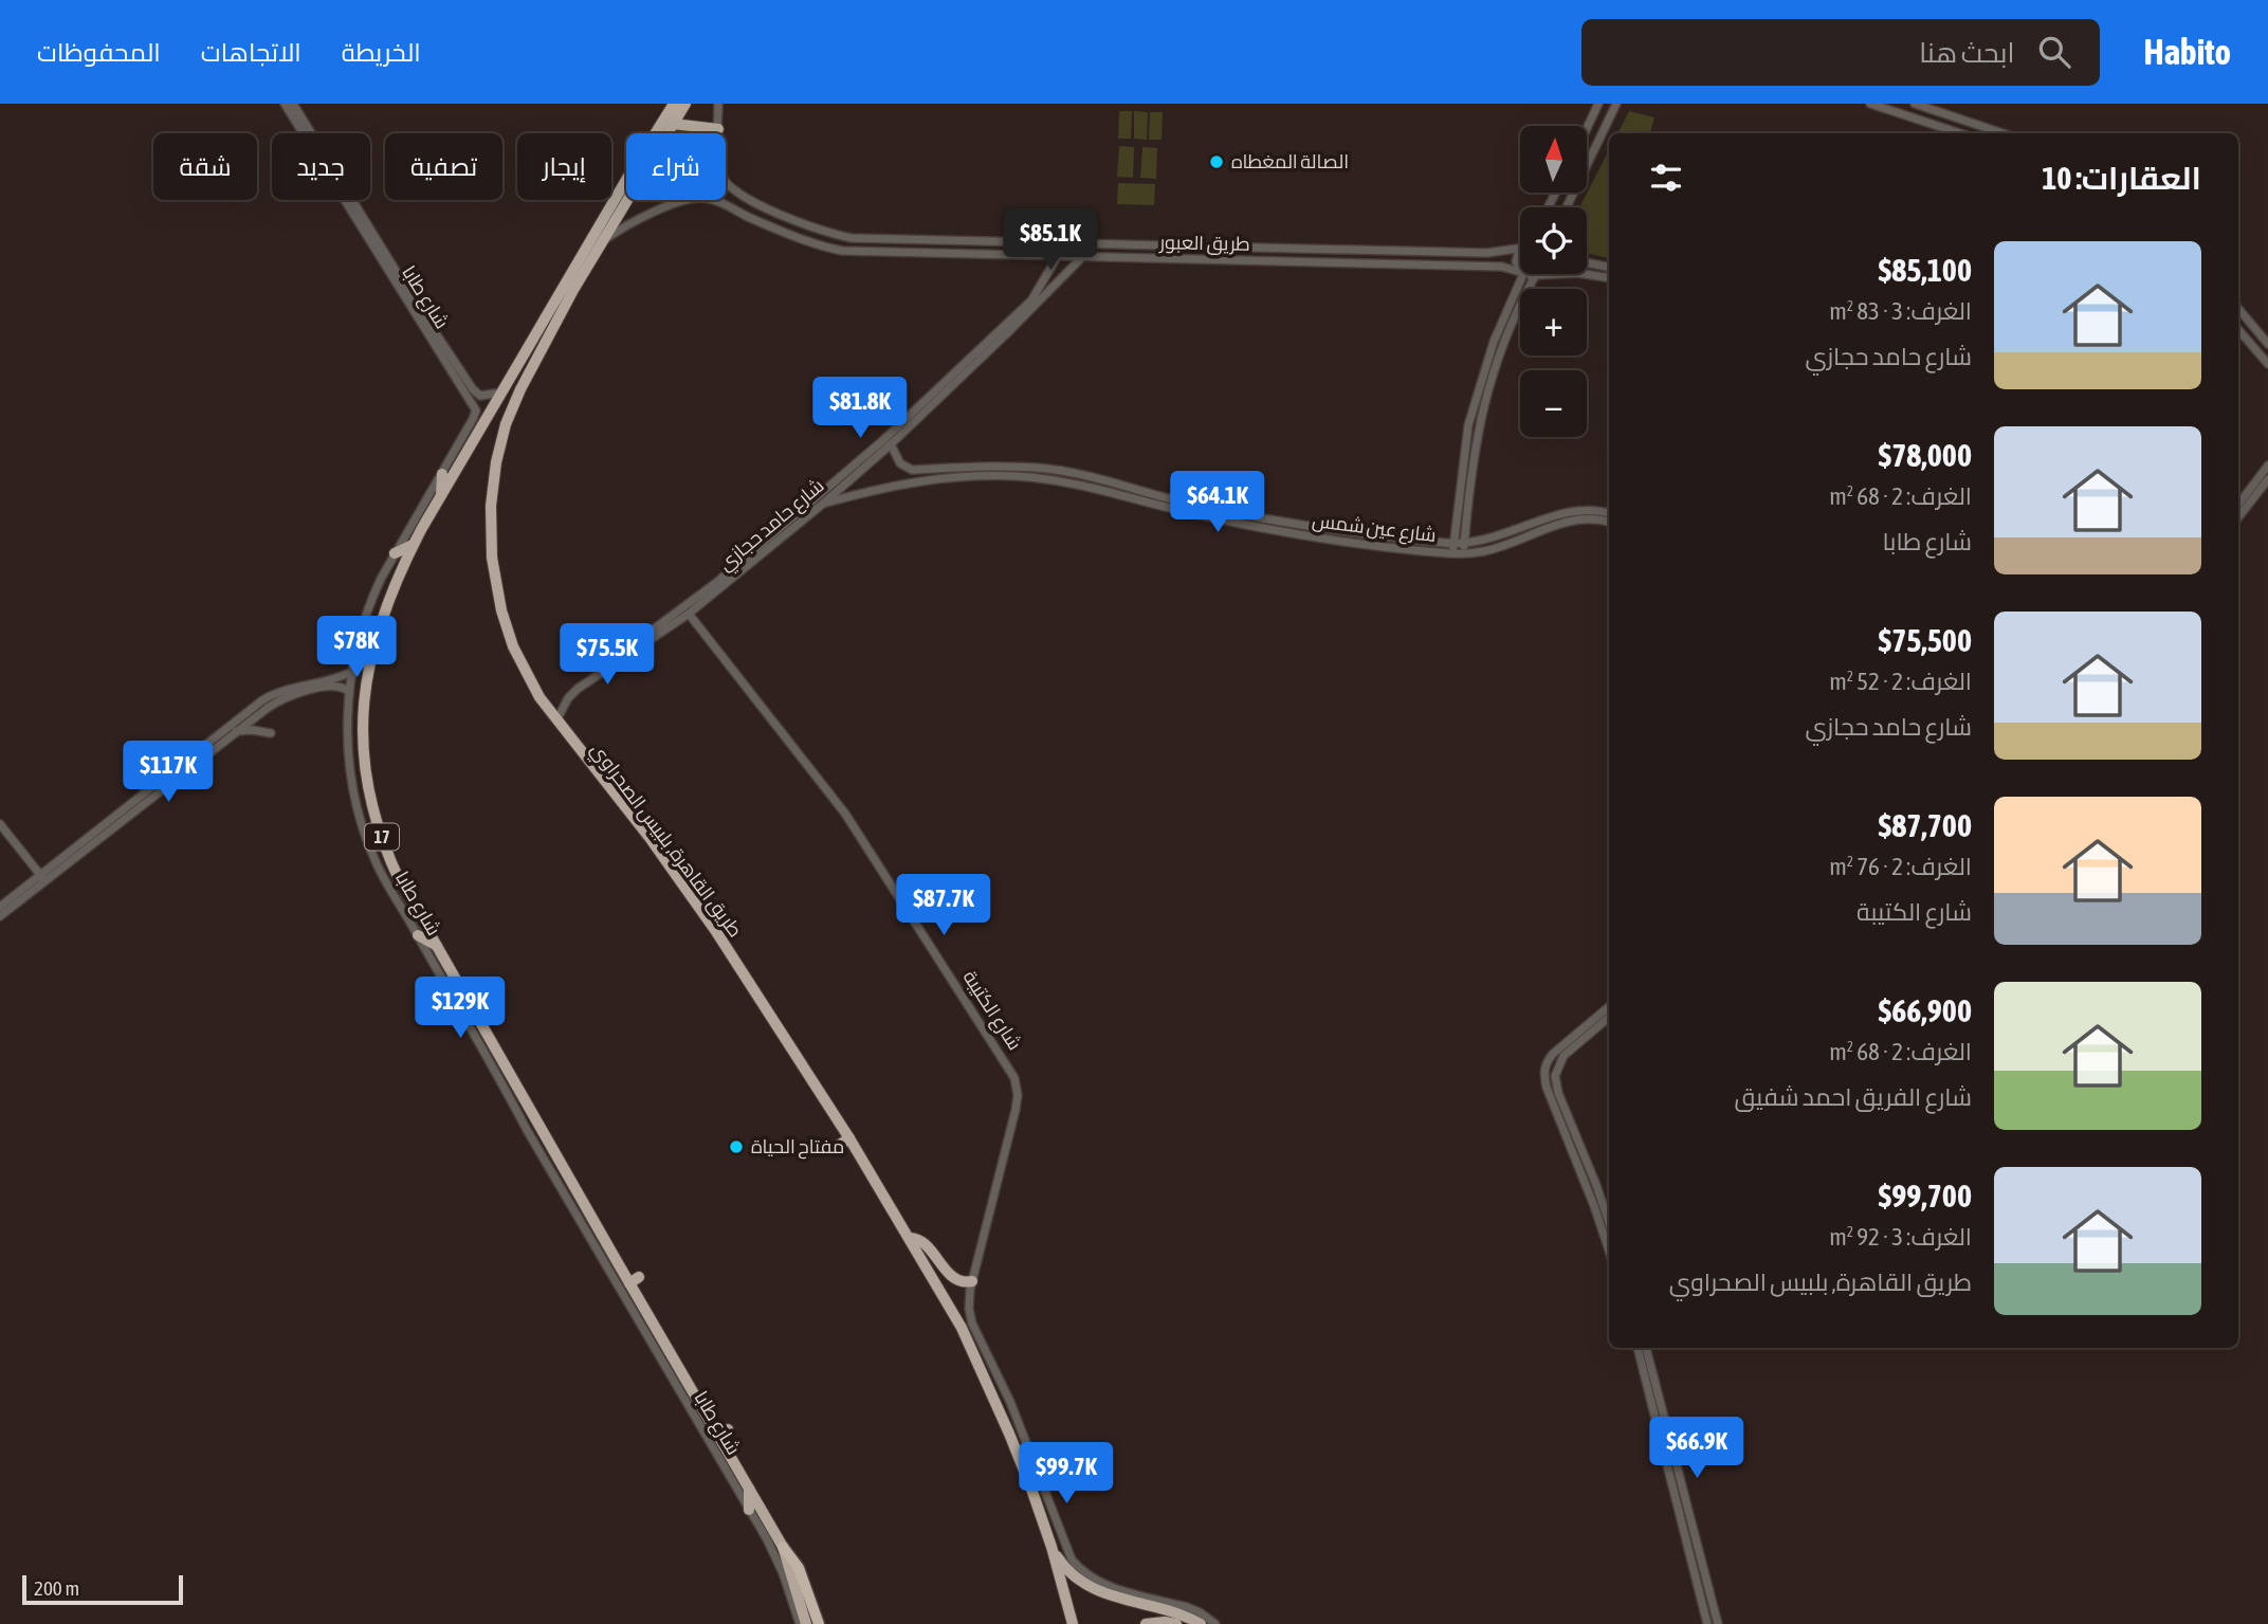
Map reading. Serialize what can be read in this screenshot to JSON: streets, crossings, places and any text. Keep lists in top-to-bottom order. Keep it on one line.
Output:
{"streets":{"highway":["17","طريق القاهرة, بلبيس الصحراوي"],"street":["طريق العبور","شارع طابا","شارع حامد حجازي","شارع عين شمس","شارع الكتيبة"]},"crossings":[["طريق العبور","شارع حامد حجازي"],["طريق العبور","طريق القاهرة, بلبيس الصحراوي"],["شارع حامد حجازي","شارع عين شمس"],["شارع حامد حجازي","طريق القاهرة, بلبيس الصحراوي"],["شارع حامد حجازي","شارع الكتيبة"]],"places":["الصالة المغطاه","مفتاح الحياة"],"scale_bar":"200 m","north":"top","page":{"header":"Habito","search":"ابحث هنا","nav":["الخريطة","الاتجاهات","المحفوظات"],"map_buttons":["+","−"],"chip":["شراء","إيجار","تصفية","جديد","شقة"],"heading":"العقارات: 10","price":["$85.1K","$81.8K","$64.1K","$78K","$75.5K","$117K","$87.7K","$129K","$66.9K","$99.7K"],"list":[{"name":"$85,100","note":"الغرف: 3 · 83 m² · شارع حامد حجازي"},{"name":"$78,000","note":"الغرف: 2 · 68 m² · شارع طابا"},{"name":"$75,500","note":"الغرف: 2 · 52 m² · شارع حامد حجازي"},{"name":"$87,700","note":"الغرف: 2 · 76 m² · شارع الكتيبة"},{"name":"$66,900","note":"الغرف: 2 · 68 m² · شارع الفريق احمد شفيق"},{"name":"$99,700","note":"الغرف: 3 · 92 m² · طريق القاهرة, بلبيس الصحراوي"}],"scale":"200 m"}}
